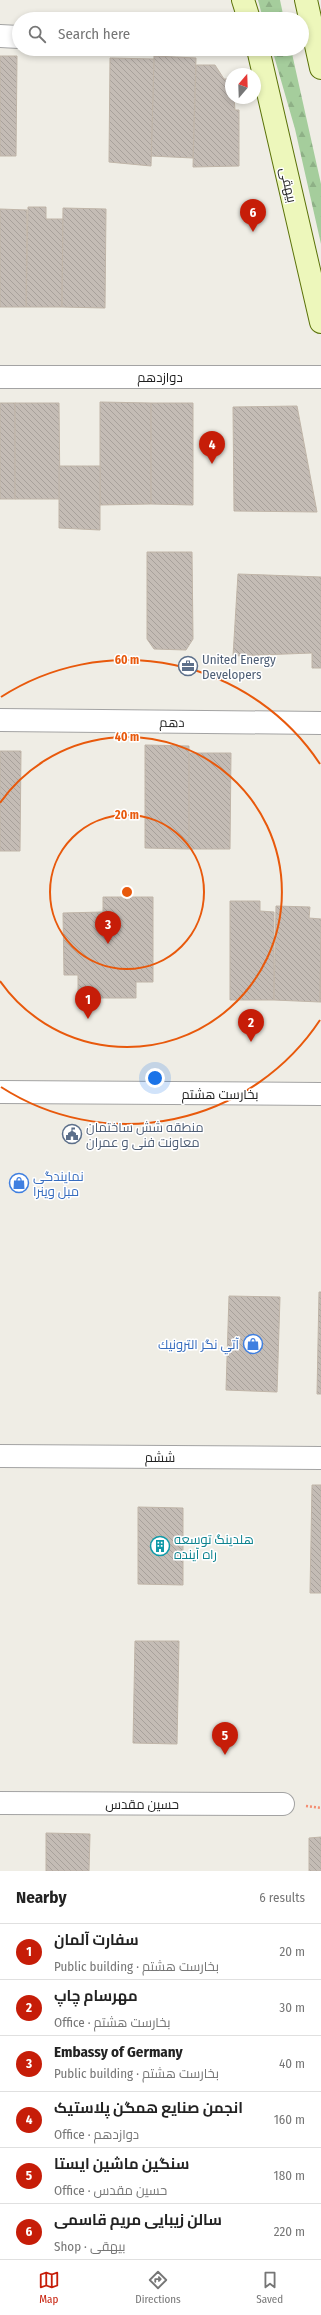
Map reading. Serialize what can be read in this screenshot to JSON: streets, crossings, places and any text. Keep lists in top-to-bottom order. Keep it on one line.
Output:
{"streets":{"main road":["بیهقی"],"street":["دوازدهم","دهم","بخارست هشتم","ششم","حسین مقدس"]},"places":{"office":["United Energy Developers"],"public building":["منطقه شش ساختمان معاونت فنی و عمران"],"shop":["نمایندگی مبل وینرا","آتي نگر الترونيك"],"building":["هلدینگ توسعه راه آینده"]},"north":"top","page":{"search":"Search here","pins":["6","4","3","1","2","5"],"heading":["Nearby","6 results"],"list":[{"mark":"1","name":"سفارت آلمان","note":"Public building · بخارست هشتم","value":"20 m"},{"mark":"2","name":"مهرسام چاپ","note":"Office · بخارست هشتم","value":"30 m"},{"mark":"3","name":"Embassy of Germany","note":"Public building · بخارست هشتم","value":"40 m"},{"mark":"4","name":"انجمن صنایع همگن پلاستیک","note":"Office · دوازدهم","value":"160 m"},{"mark":"5","name":"سنگین ماشین ایستا","note":"Office · حسین مقدس","value":"180 m"},{"mark":"6","name":"سالن زیبایی مریم قاسمی","note":"Shop · بیهقی","value":"220 m"}],"nav":["Map","Directions","Saved"]},"rings":["60 m","40 m","20 m"]}
